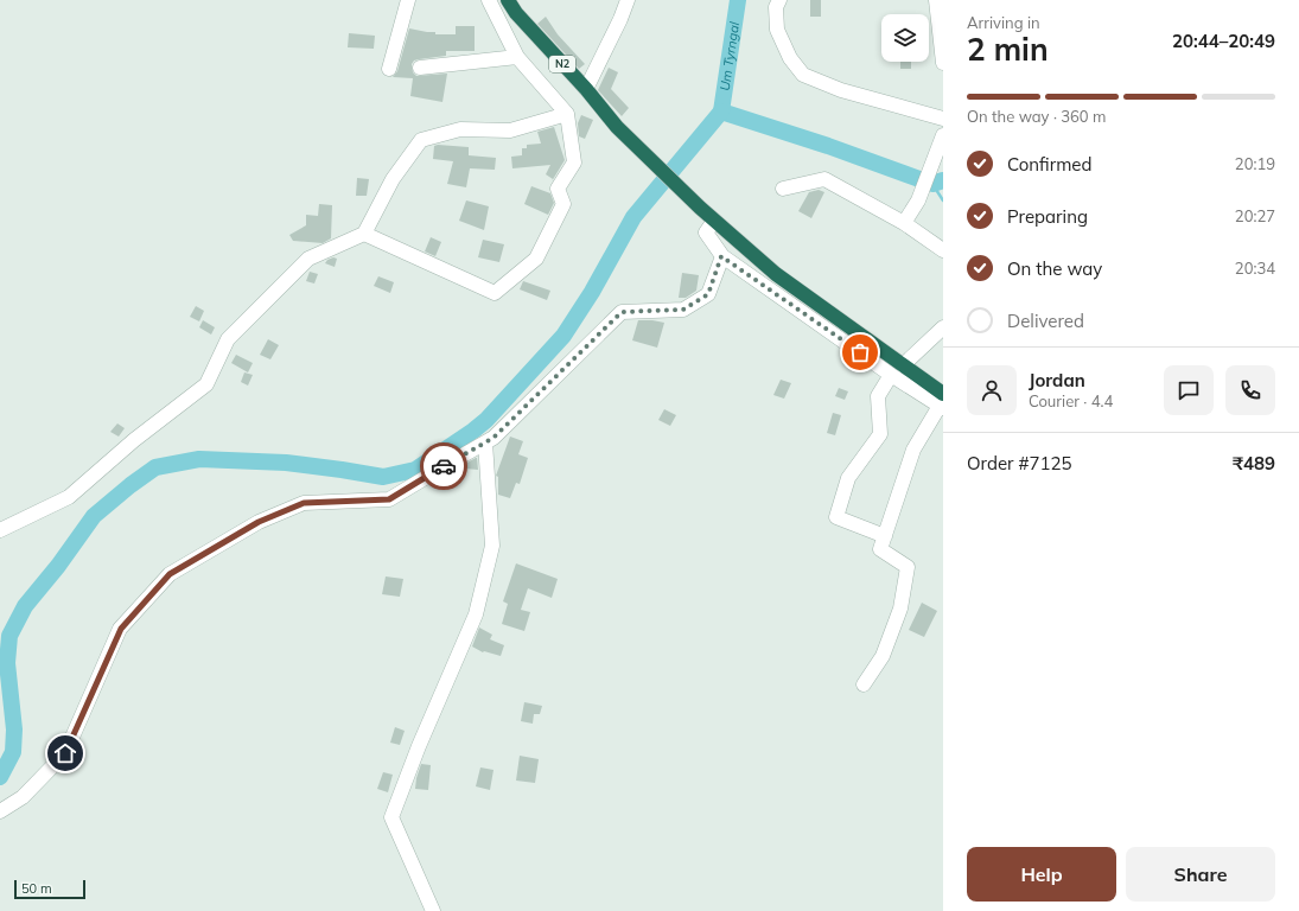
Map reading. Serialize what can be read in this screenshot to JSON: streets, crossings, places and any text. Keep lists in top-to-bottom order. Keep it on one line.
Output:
{"streets":{"highway":["N2"]},"water":["Um Tyrngal"],"scale_bar":"50 m","page":{"heading":["2 min","Arriving in","20:44–20:49"],"panel":["Jordan","Courier · 4.4","Order #7125","₹489"],"bar":"On the way · 360 m","list":[["Confirmed","20:19"],["Preparing","20:27"],["On the way","20:34"],"Delivered"],"buttons":["Help","Share"],"scale":"50 m"}}
